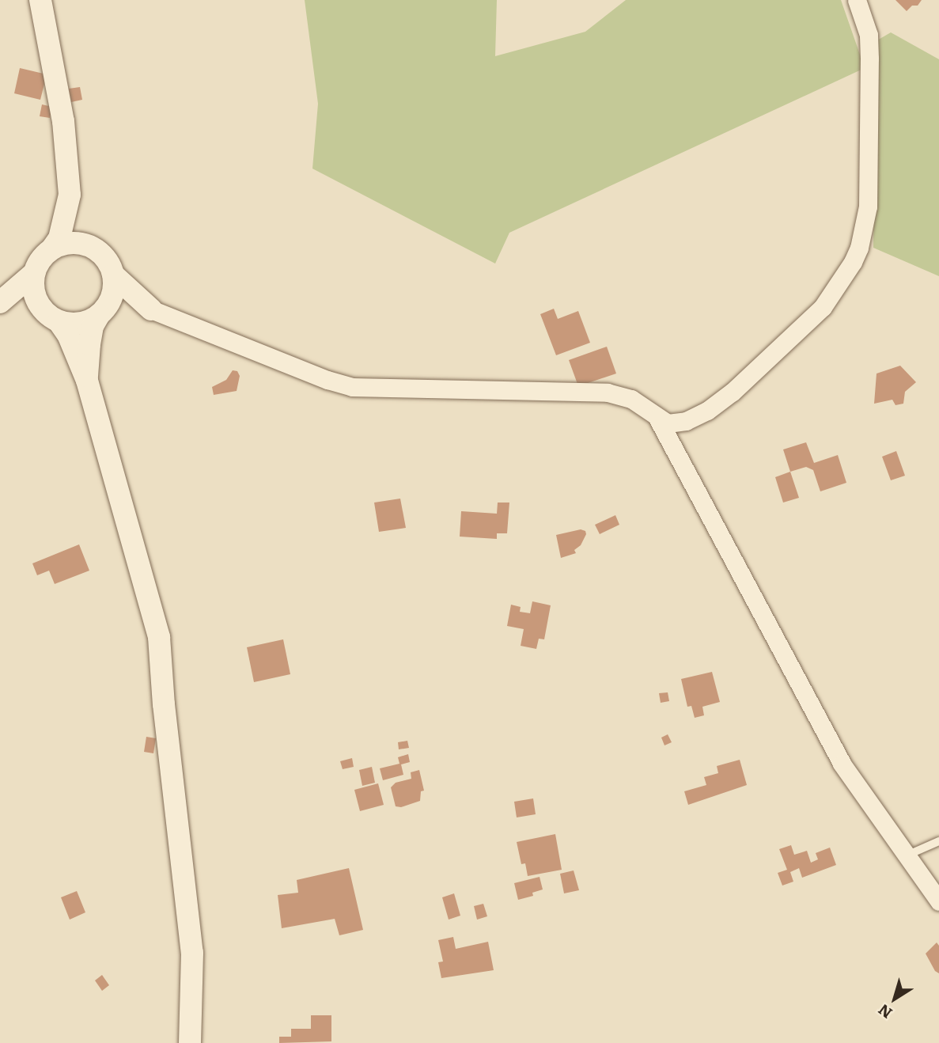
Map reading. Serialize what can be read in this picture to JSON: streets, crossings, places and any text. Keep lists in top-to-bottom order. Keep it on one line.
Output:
{"north":"bottom left"}
